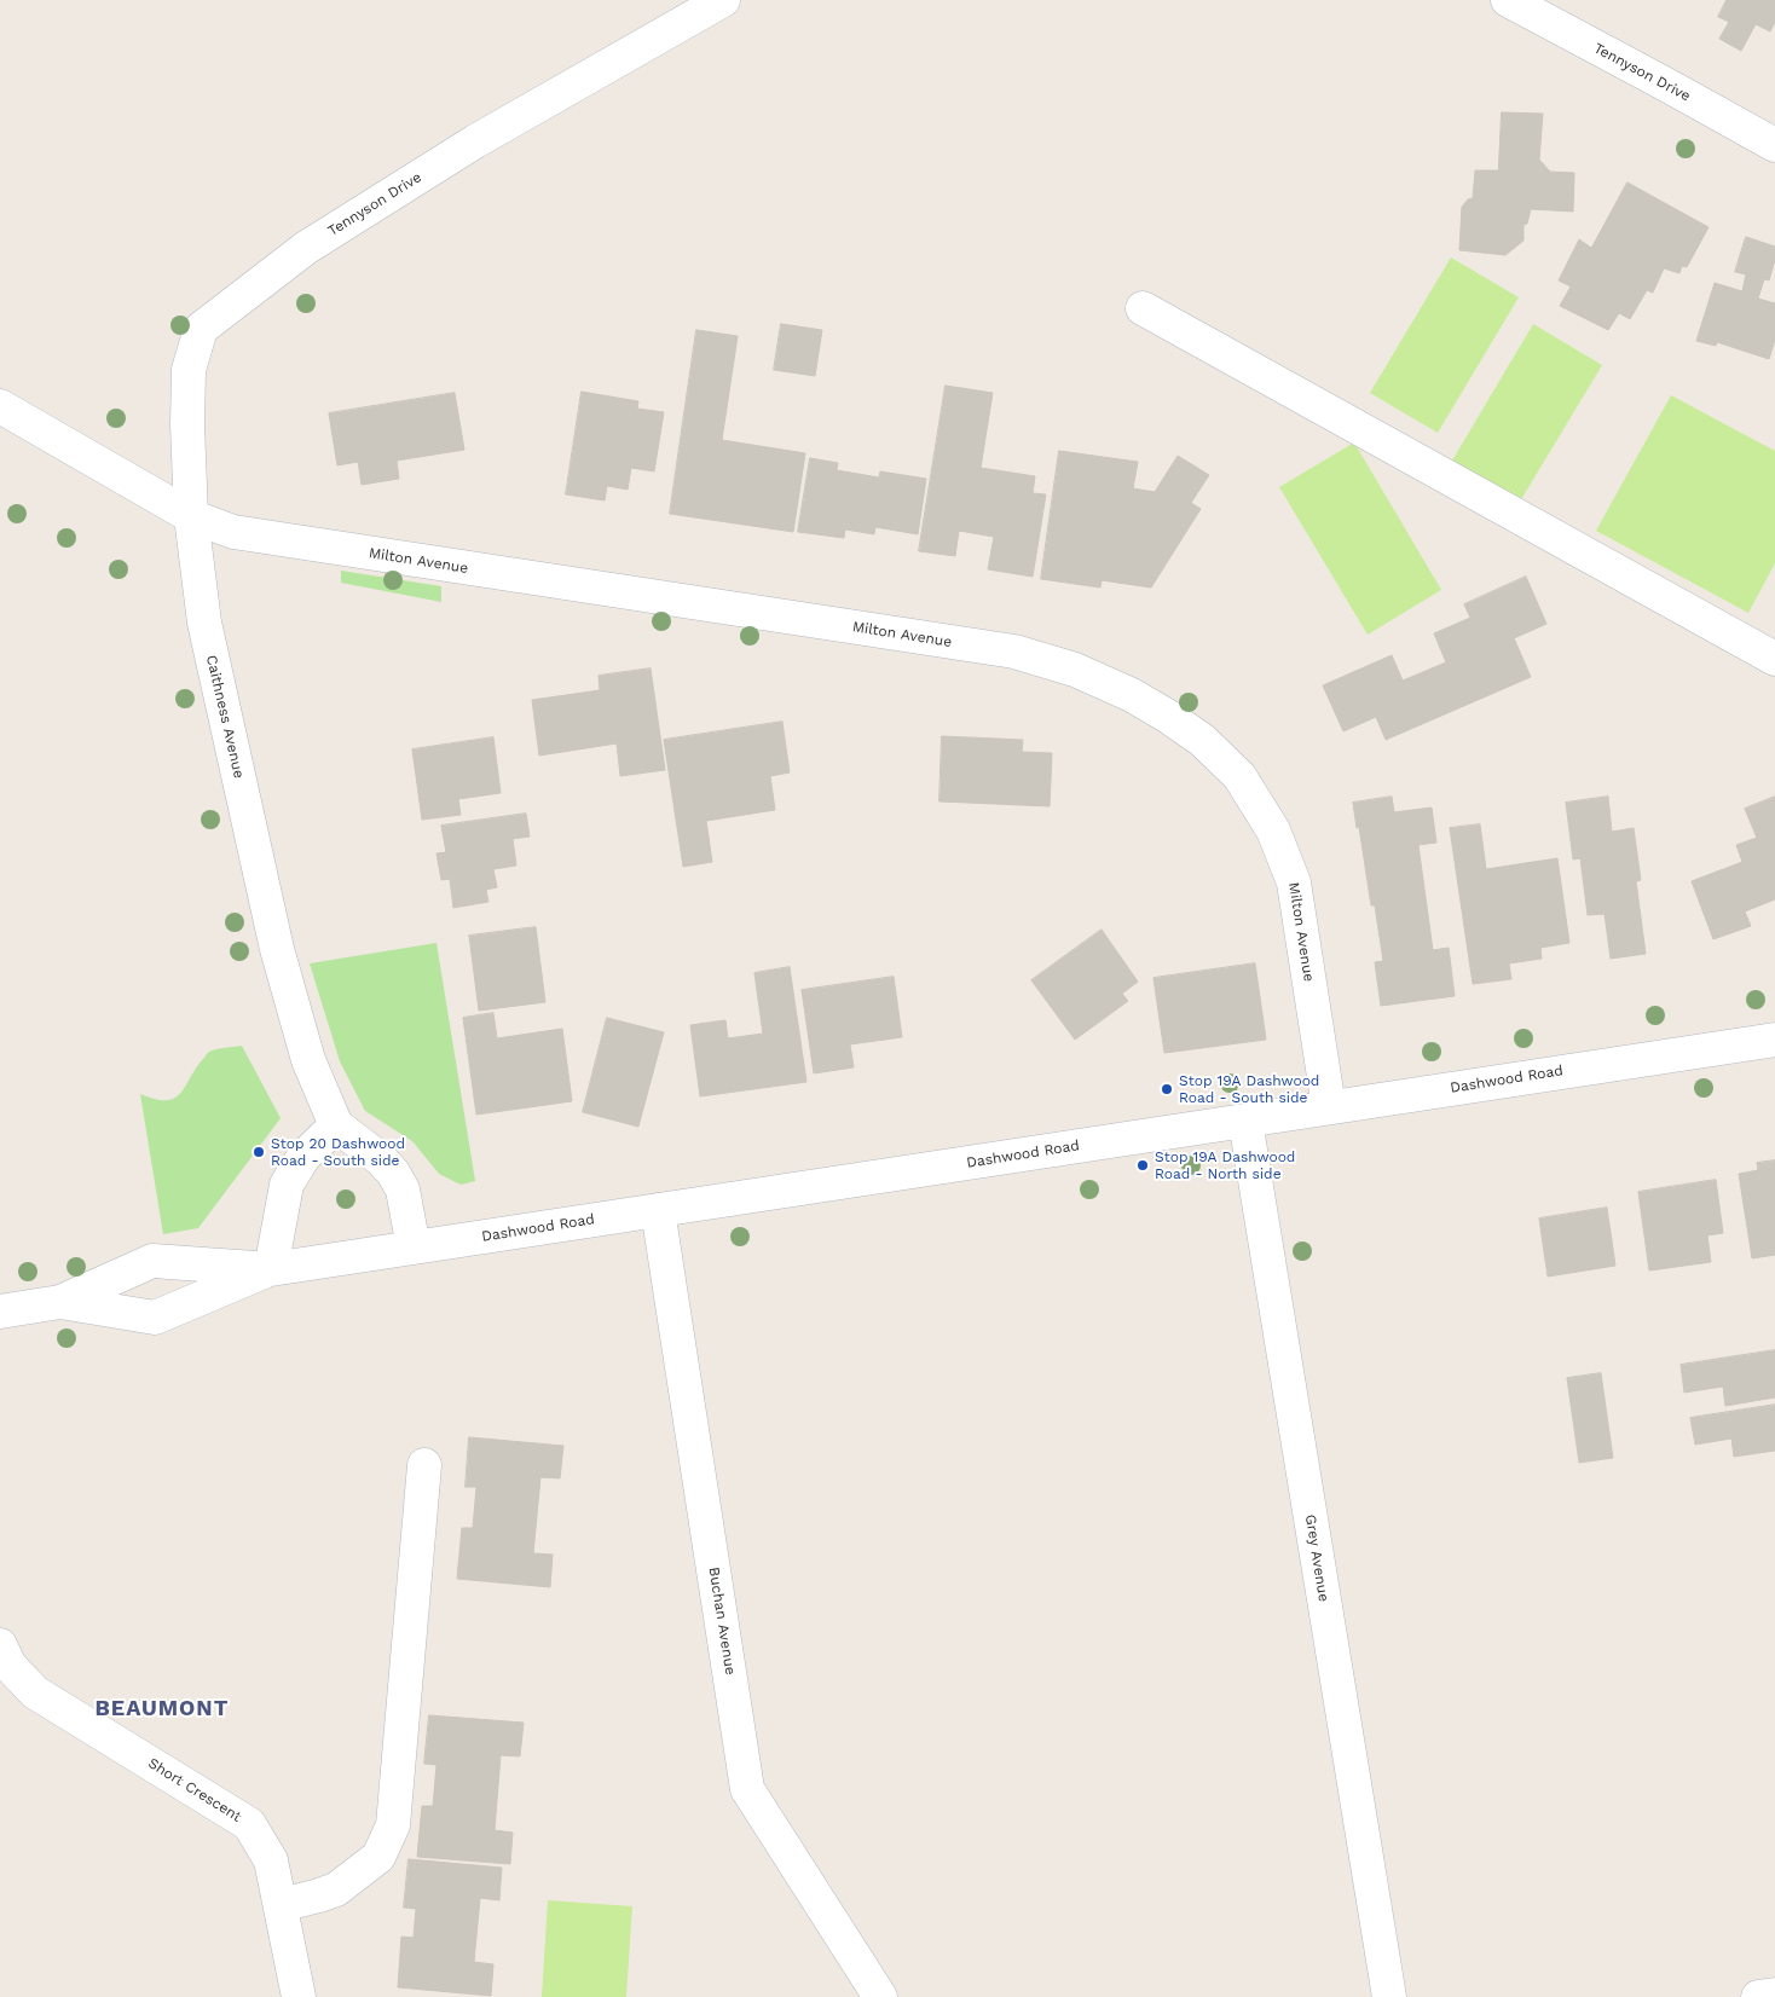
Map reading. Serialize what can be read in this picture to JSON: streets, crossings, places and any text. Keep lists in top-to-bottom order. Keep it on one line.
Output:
{"streets":{"street":["Tennyson Drive","Milton Avenue","Caithness Avenue","Dashwood Road","Grey Avenue","Buchan Avenue","Short Crescent"]},"crossings":[["Tennyson Drive","Milton Avenue"],["Tennyson Drive","Caithness Avenue"],["Milton Avenue","Caithness Avenue"],["Milton Avenue","Dashwood Road"],["Caithness Avenue","Dashwood Road"],["Dashwood Road","Grey Avenue"],["Dashwood Road","Buchan Avenue"]],"districts":["BEAUMONT"],"places":["Stop 19A Dashwood Road - South side","Stop 20 Dashwood Road - South side","Stop 19A Dashwood Road - North side"]}
